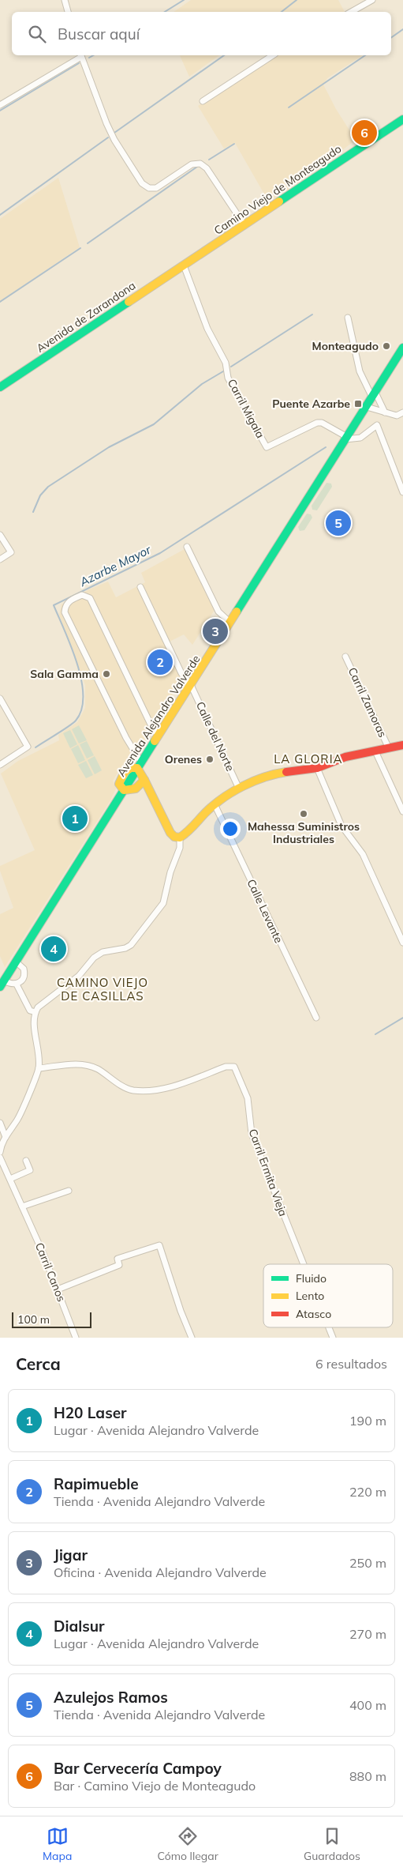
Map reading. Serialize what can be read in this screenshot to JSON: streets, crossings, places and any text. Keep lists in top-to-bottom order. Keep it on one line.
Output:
{"streets":{"street":["Camino Viejo de Monteagudo","Avenida de Zarandona","Carril Migala","Carril Zamoras","Avenida Alejandro Valverde","Calle del Norte","Calle Levante","Carril Ermita Vieja","Carril Canos"]},"crossings":[["Camino Viejo de Monteagudo","Avenida de Zarandona"],["Camino Viejo de Monteagudo","Carril Migala"],["Avenida de Zarandona","Carril Migala"],["Carril Migala","Avenida Alejandro Valverde"],["Avenida Alejandro Valverde","Calle del Norte"]],"districts":["LA GLORIA","CAMINO VIEJO DE CASILLAS"],"water":["Azarbe Mayor"],"places":{"other":["Monteagudo","Sala Gamma","Orenes","Mahessa Suministros Industriales"],"transit":["Puente Azarbe"]},"legend":["Fluido","Lento","Atasco"],"scale_bar":"100 m","page":{"search":"Buscar aquí","pins":["6","5","3","2","1","4"],"scale":"100 m","heading":["Cerca","6 resultados"],"list":[{"mark":"1","name":"H20 Laser","note":"Lugar · Avenida Alejandro Valverde","value":"190 m"},{"mark":"2","name":"Rapimueble","note":"Tienda · Avenida Alejandro Valverde","value":"220 m"},{"mark":"3","name":"Jigar","note":"Oficina · Avenida Alejandro Valverde","value":"250 m"},{"mark":"4","name":"Dialsur","note":"Lugar · Avenida Alejandro Valverde","value":"270 m"},{"mark":"5","name":"Azulejos Ramos","note":"Tienda · Avenida Alejandro Valverde","value":"400 m"},{"mark":"6","name":"Bar Cervecería Campoy","note":"Bar · Camino Viejo de Monteagudo","value":"880 m"}],"nav":["Mapa","Cómo llegar","Guardados"]}}
